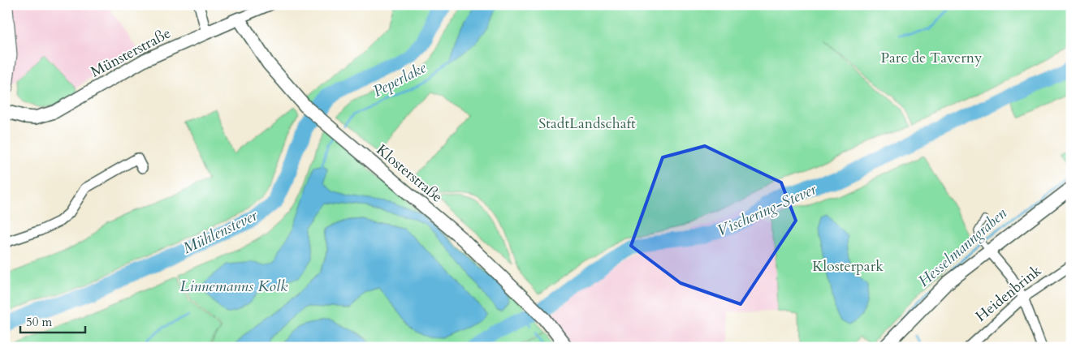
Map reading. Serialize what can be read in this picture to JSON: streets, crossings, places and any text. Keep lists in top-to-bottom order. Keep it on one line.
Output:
{"streets":{"street":["Münsterstraße","Klosterstraße","Heidenbrink"]},"crossings":[["Münsterstraße","Klosterstraße"]],"water":["Peperlake","Vischering-Stever","Mühlenstever","Hesselmanngraben","Linnemanns Kolk"],"parks":["Parc de Taverny","StadtLandschaft","Klosterpark"],"scale_bar":"50 m"}
